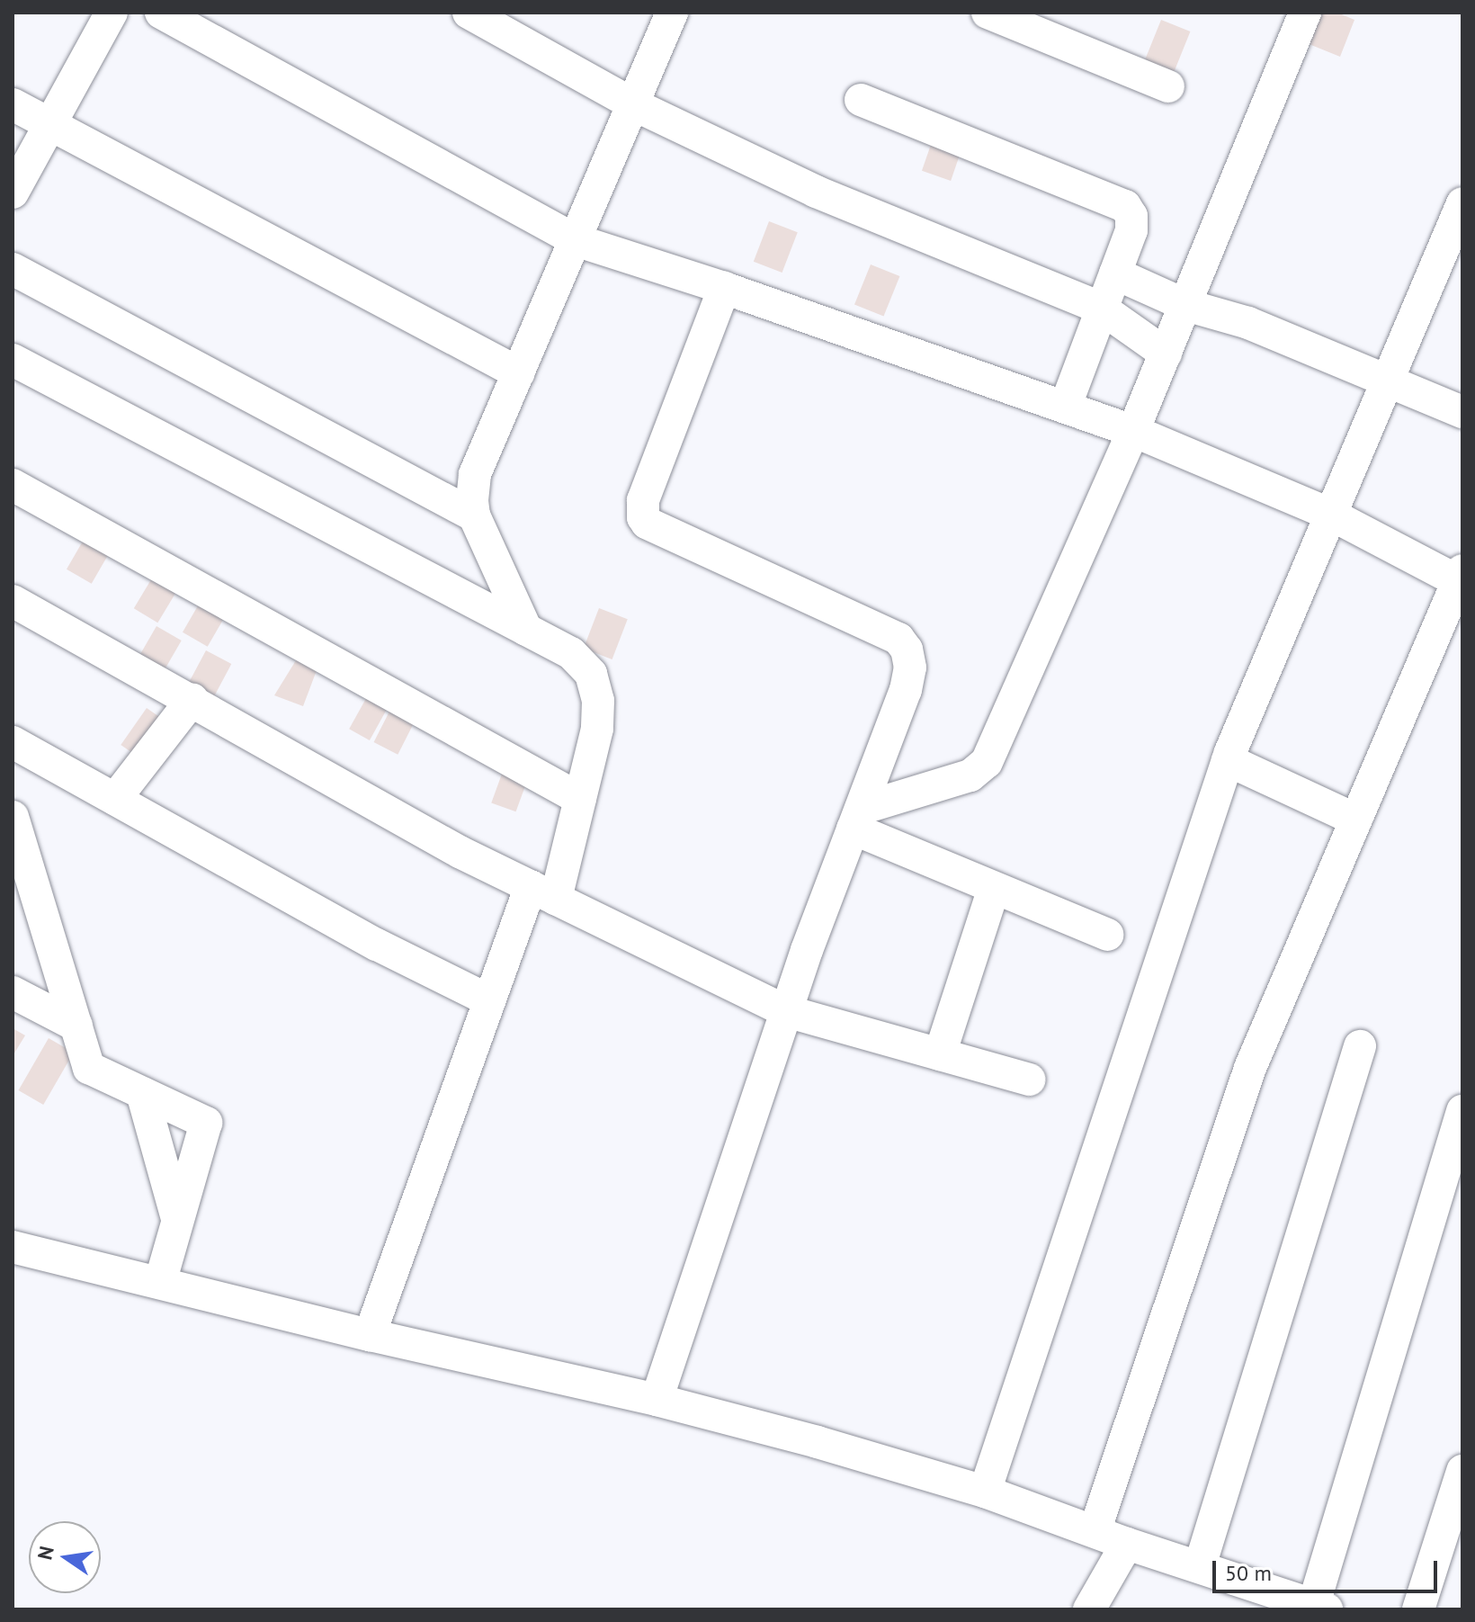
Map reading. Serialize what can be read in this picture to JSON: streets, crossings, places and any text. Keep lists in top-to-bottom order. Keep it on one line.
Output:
{"scale_bar":"50 m","north":"left"}
